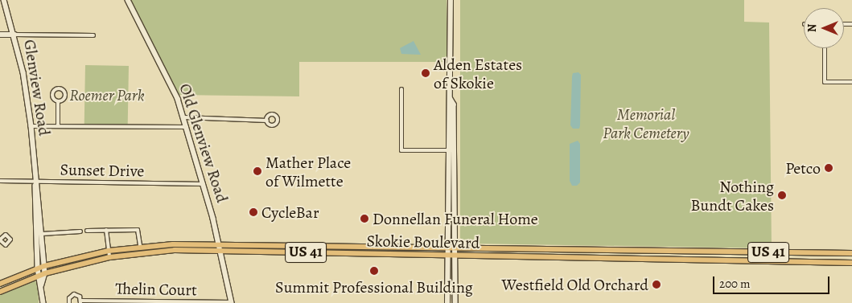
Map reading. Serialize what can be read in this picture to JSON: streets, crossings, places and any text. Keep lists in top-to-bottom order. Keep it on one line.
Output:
{"streets":{"main road":["Glenview Road","Old Glenview Road","Skokie Boulevard","US 41"],"street":["Sunset Drive","Thelin Court"]},"crossings":[["Glenview Road","Sunset Drive"],["Glenview Road","Skokie Boulevard"],["Old Glenview Road","Sunset Drive"],["Old Glenview Road","Skokie Boulevard"],["Old Glenview Road","Thelin Court"]],"parks":["Roemer Park","Memorial Park Cemetery"],"places":["Alden Estates of Skokie","Petco","Mather Place of Wilmette","Nothing Bundt Cakes","CycleBar","Donnellan Funeral Home","Summit Professional Building","Westfield Old Orchard"],"scale_bar":"200 m","north":"left"}
